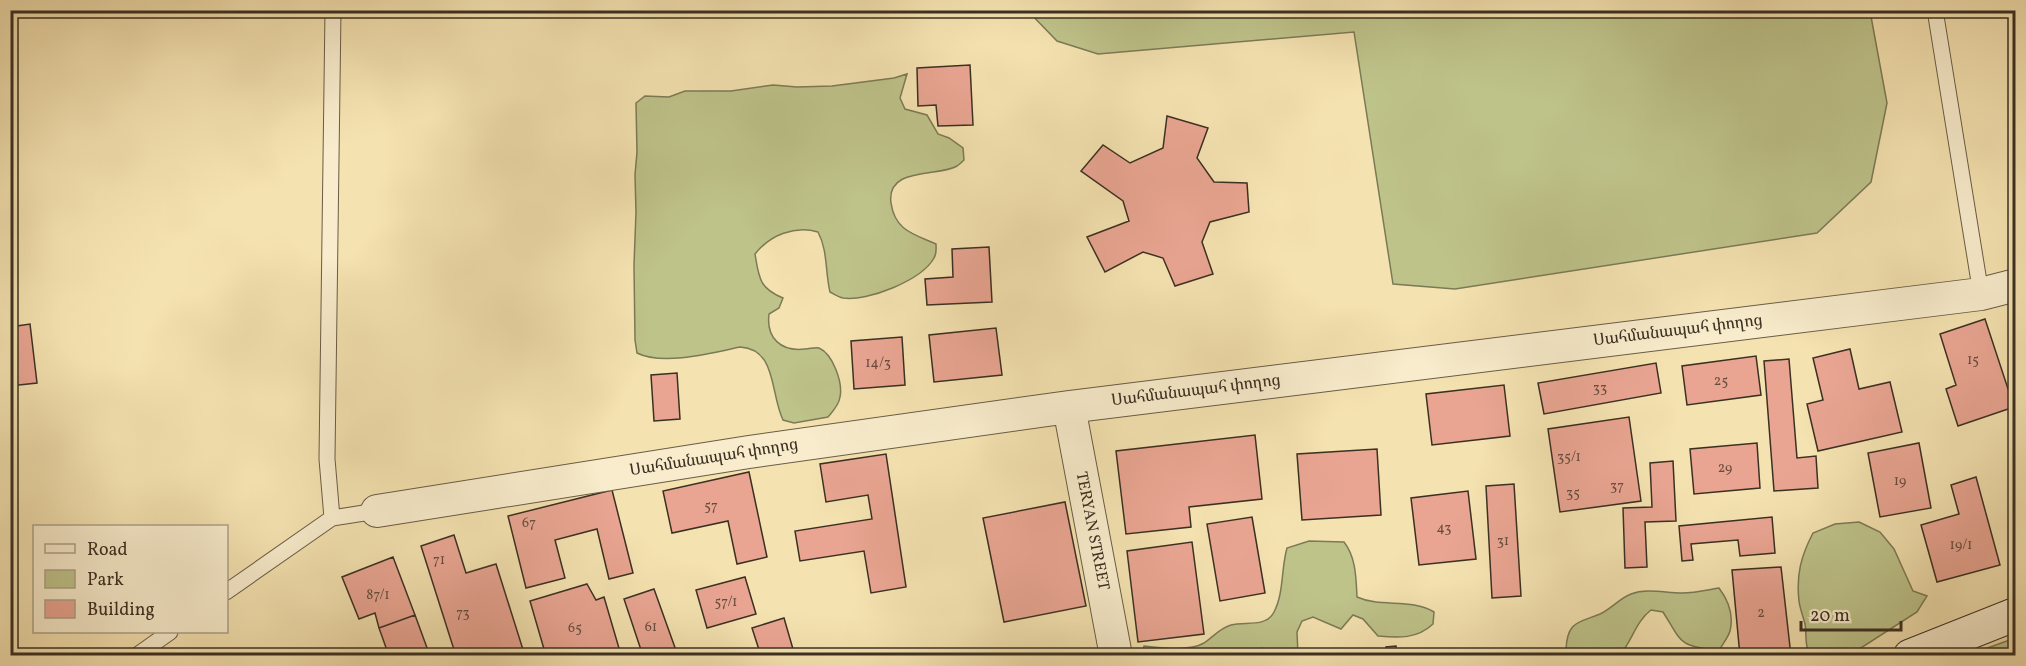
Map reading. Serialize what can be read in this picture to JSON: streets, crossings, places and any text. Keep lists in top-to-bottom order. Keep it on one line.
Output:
{"streets":{"street":["Սահմանապահ փողոց","TERYAN STREET"]},"crossings":[["Սահմանապահ փողոց","TERYAN STREET"]],"house_numbers":["15","14/3","25","33","35/1","29","19","37","35","57","67","43","31","19/1","71","87/1","57/1","73","2","61","65"],"legend":["Road","Park","Building"],"scale_bar":"20 m"}
